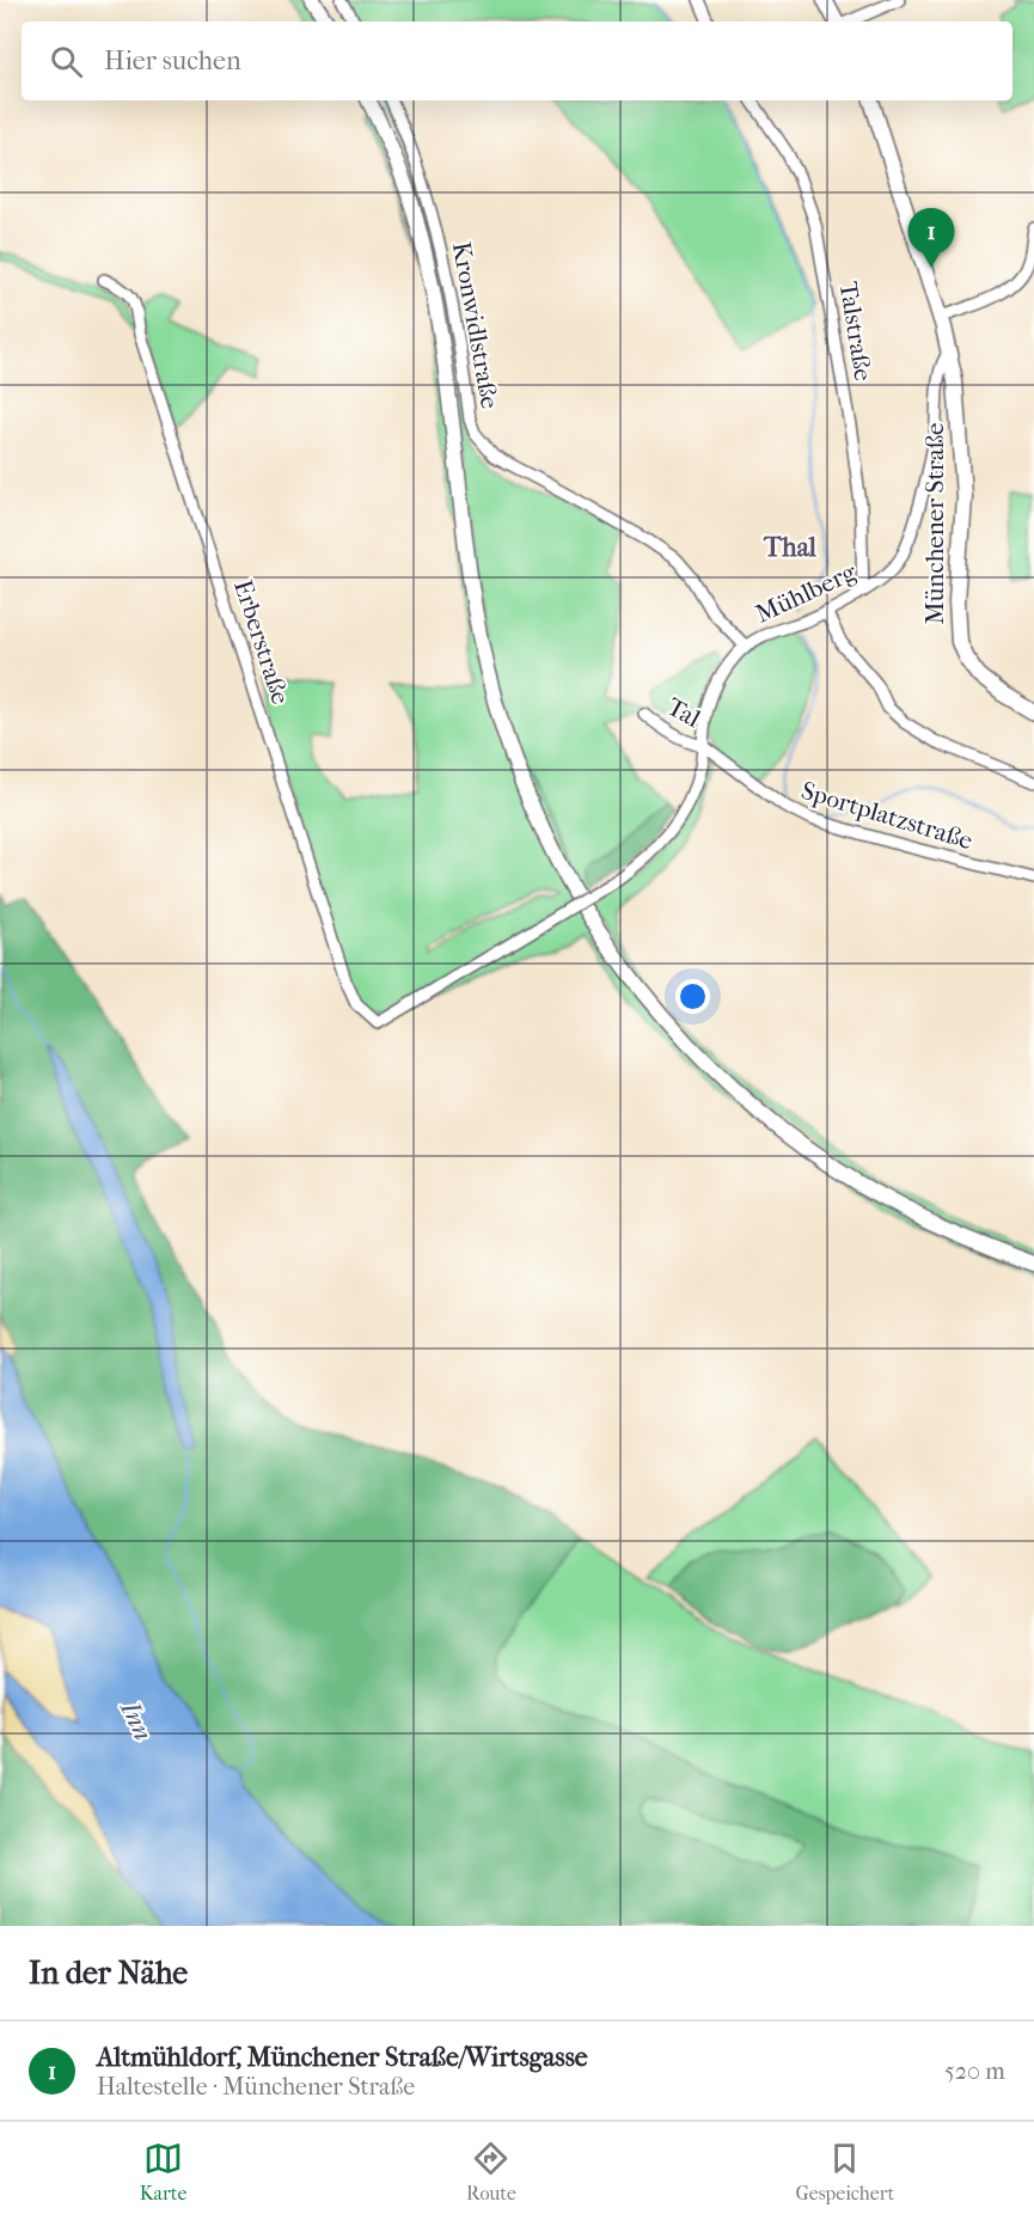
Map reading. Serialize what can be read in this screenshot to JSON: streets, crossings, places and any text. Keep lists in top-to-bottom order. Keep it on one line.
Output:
{"streets":{"main road":["Münchener Straße"],"street":["Kronwidlstraße","Talstraße","Mühlberg","Erberstraße","Tal","Sportplatzstraße"]},"crossings":[["Kronwidlstraße","Mühlberg"],["Talstraße","Mühlberg"],["Münchener Straße","Mühlberg"],["Mühlberg","Erberstraße"],["Mühlberg","Tal"],["Mühlberg","Sportplatzstraße"],["Tal","Sportplatzstraße"]],"districts":["Thal"],"water":["Inn"],"page":{"search":"Hier suchen","pins":"1","heading":"In der Nähe","list":[{"mark":"1","name":"Altmühldorf, Münchener Straße/Wirtsgasse","note":"Haltestelle · Münchener Straße","value":"520 m"}],"nav":["Karte","Route","Gespeichert"]}}
